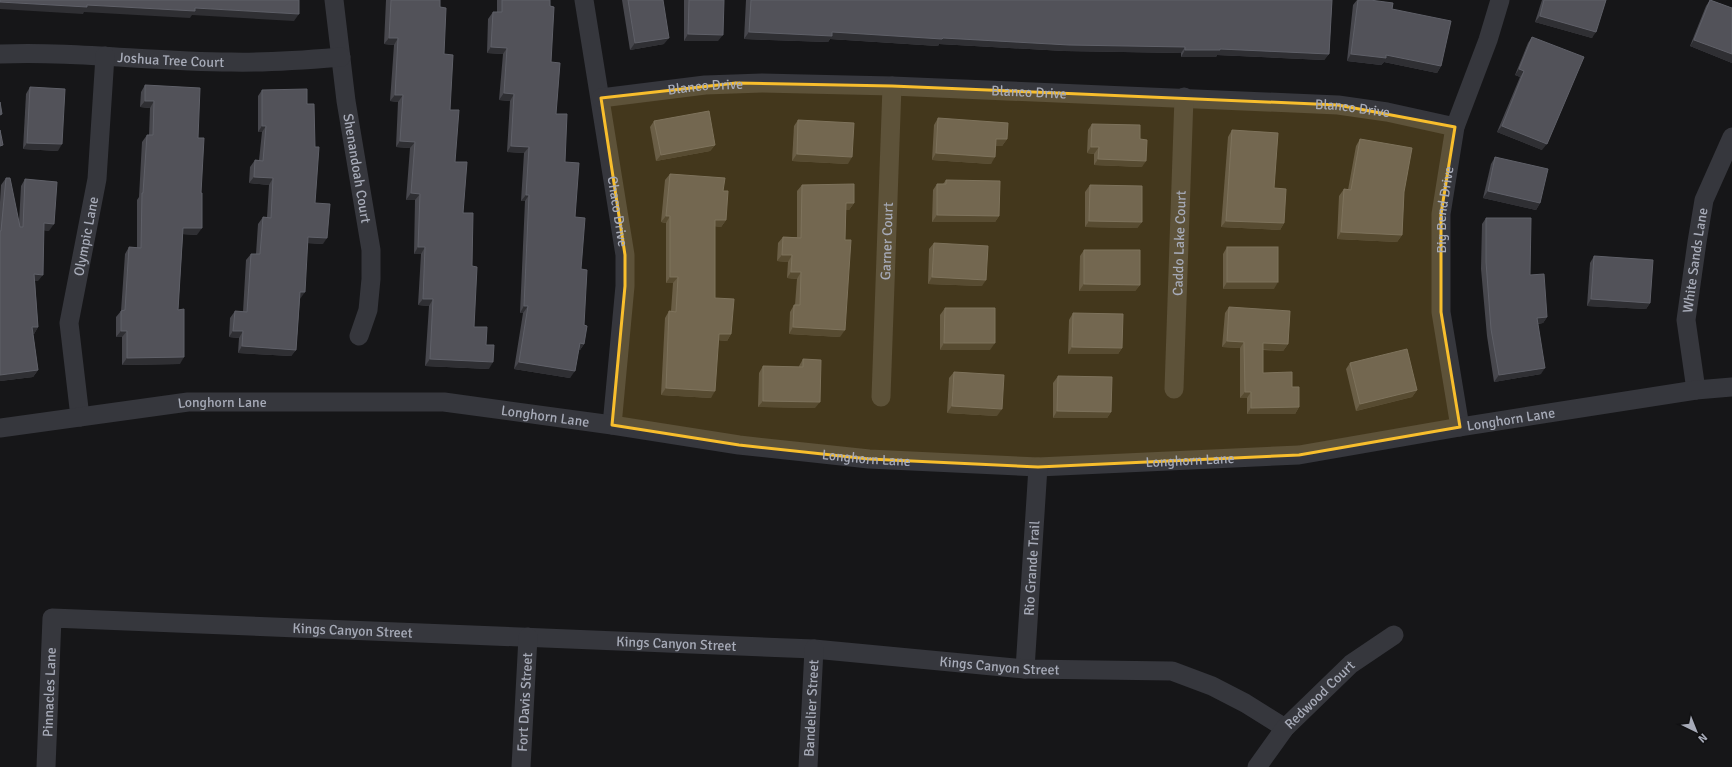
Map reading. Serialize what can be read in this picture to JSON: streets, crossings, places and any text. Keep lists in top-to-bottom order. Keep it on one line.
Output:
{"streets":{"street":["Joshua Tree Court","Blanco Drive","Shenandoah Court","Big Bend Drive","Chaco Drive","Olympic Lane","Garner Court","Caddo Lake Court","White Sands Lane","Longhorn Lane","Rio Grande Trail","Kings Canyon Street","Pinnacles Lane","Redwood Court","Fort Davis Street","Bandelier Street"]},"crossings":[["Joshua Tree Court","Shenandoah Court"],["Joshua Tree Court","Olympic Lane"],["Blanco Drive","Big Bend Drive"],["Blanco Drive","Chaco Drive"],["Blanco Drive","Garner Court"],["Blanco Drive","Caddo Lake Court"],["Big Bend Drive","Longhorn Lane"],["Chaco Drive","Longhorn Lane"],["Olympic Lane","Longhorn Lane"],["White Sands Lane","Longhorn Lane"],["Longhorn Lane","Rio Grande Trail"],["Rio Grande Trail","Kings Canyon Street"],["Kings Canyon Street","Pinnacles Lane"],["Kings Canyon Street","Redwood Court"],["Kings Canyon Street","Fort Davis Street"],["Kings Canyon Street","Bandelier Street"]],"north":"bottom right"}
